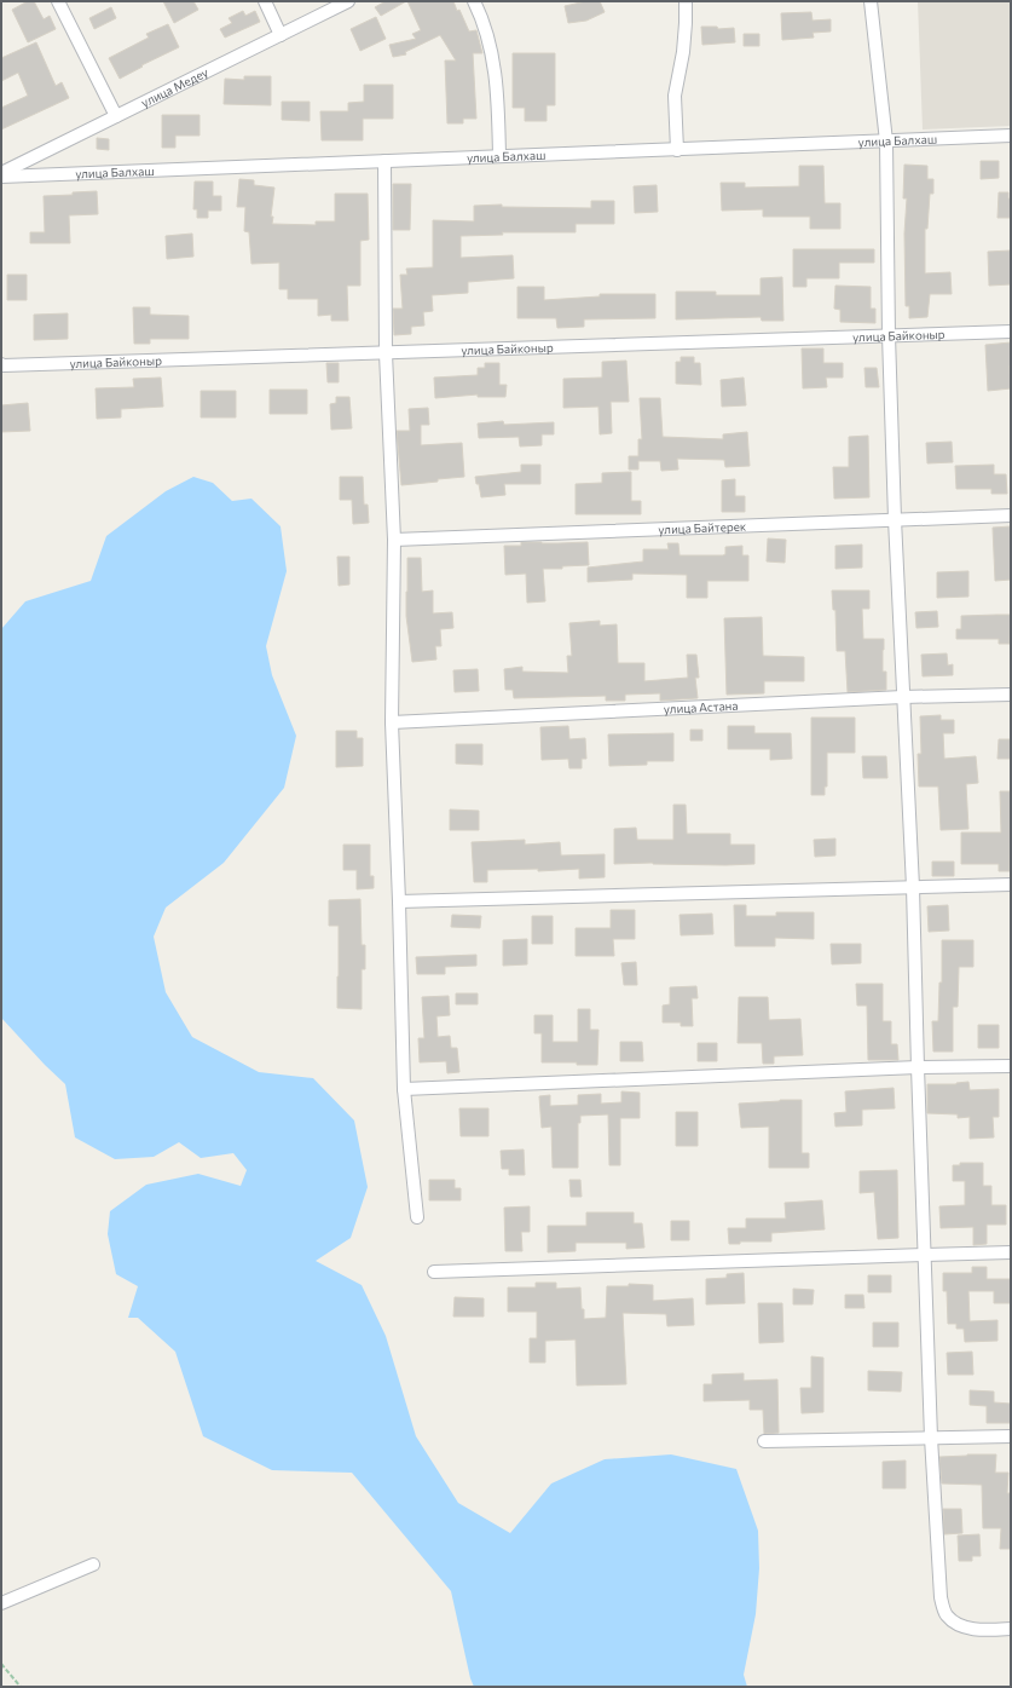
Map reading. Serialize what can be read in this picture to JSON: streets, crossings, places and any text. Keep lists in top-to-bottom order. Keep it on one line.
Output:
{"streets":{"street":["улица Медеу","улица Балхаш","улица Байконыр","улица Байтерек","улица Астана"]},"crossings":[["улица Медеу","улица Балхаш"]]}
